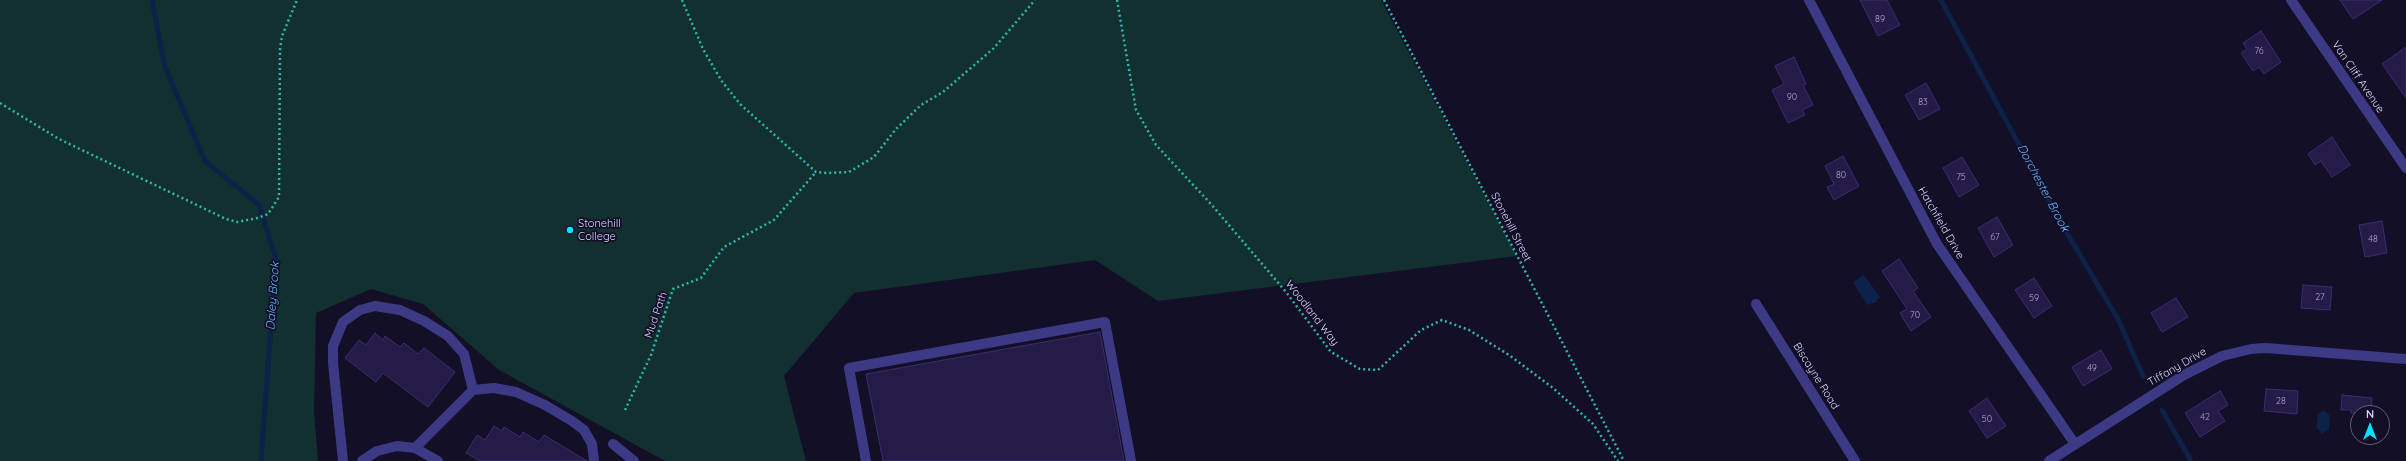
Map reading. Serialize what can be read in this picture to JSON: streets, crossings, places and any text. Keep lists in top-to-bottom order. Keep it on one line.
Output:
{"streets":{"street":["Van Cliff Avenue","Hatchfield Drive","Tiffany Drive","Biscayne Road"],"path":["Stonehill Street","Woodland Way","Mud Path"]},"crossings":[["Hatchfield Drive","Tiffany Drive"]],"water":["Dorchester Brook","Daley Brook"],"places":["Stonehill College"],"house_numbers":["89","76","90","83","80","75","67","48","27","59","70","49","28","42","50"],"north":"top"}
